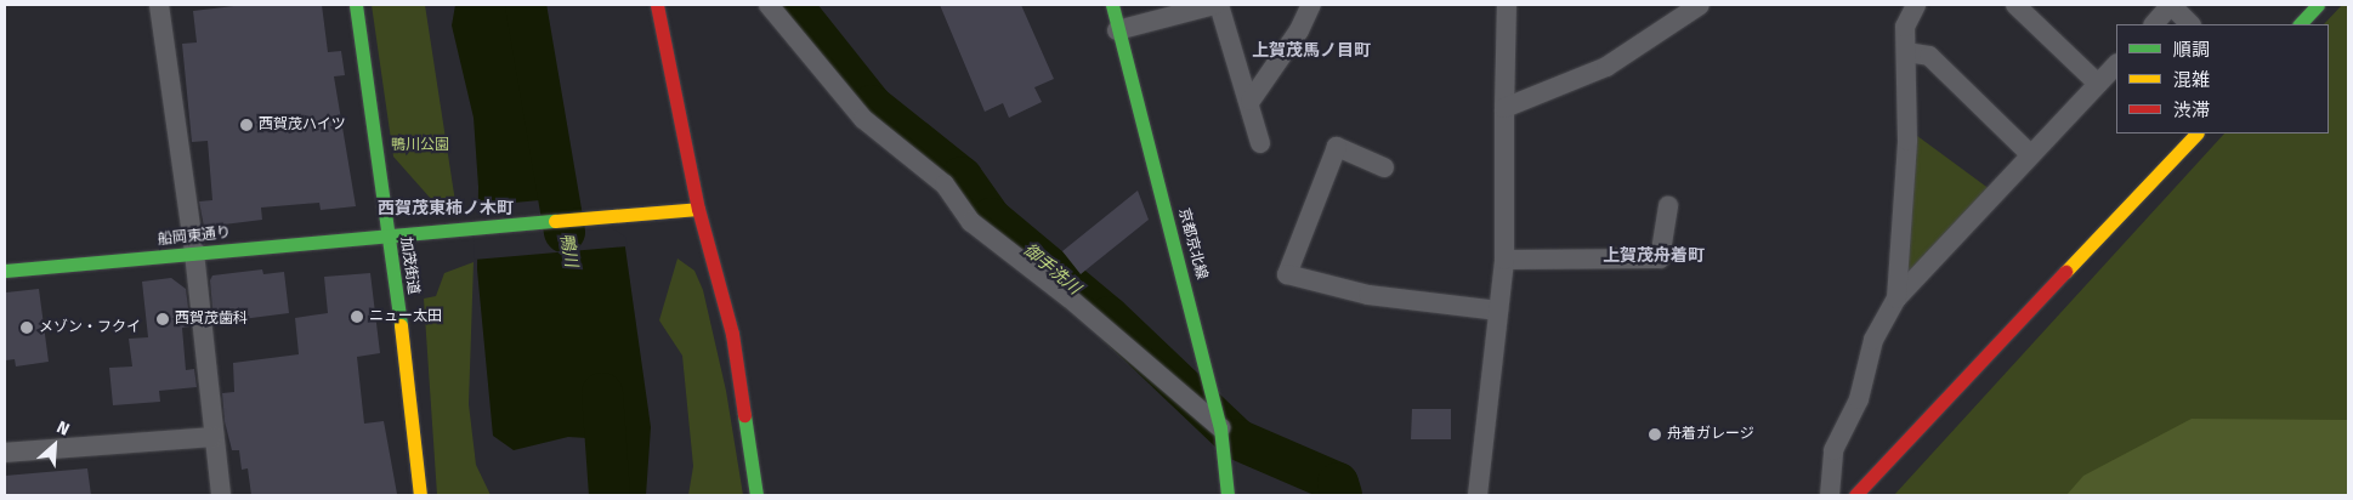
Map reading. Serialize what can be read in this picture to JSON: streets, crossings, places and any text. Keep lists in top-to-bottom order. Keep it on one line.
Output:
{"streets":{"street":["船岡東通り","京都京北線","加茂街道"]},"crossings":[["船岡東通り","加茂街道"]],"districts":["上賀茂馬ノ目町","西賀茂東柿ノ木町","上賀茂舟着町"],"water":["鴨川","御手洗川"],"parks":["鴨川公園"],"places":["西賀茂ハイツ","ニュー太田","西賀茂歯科","メゾン・フクイ","舟着ガレージ"],"legend":["順調","混雑","渋滞"],"north":"top right"}
